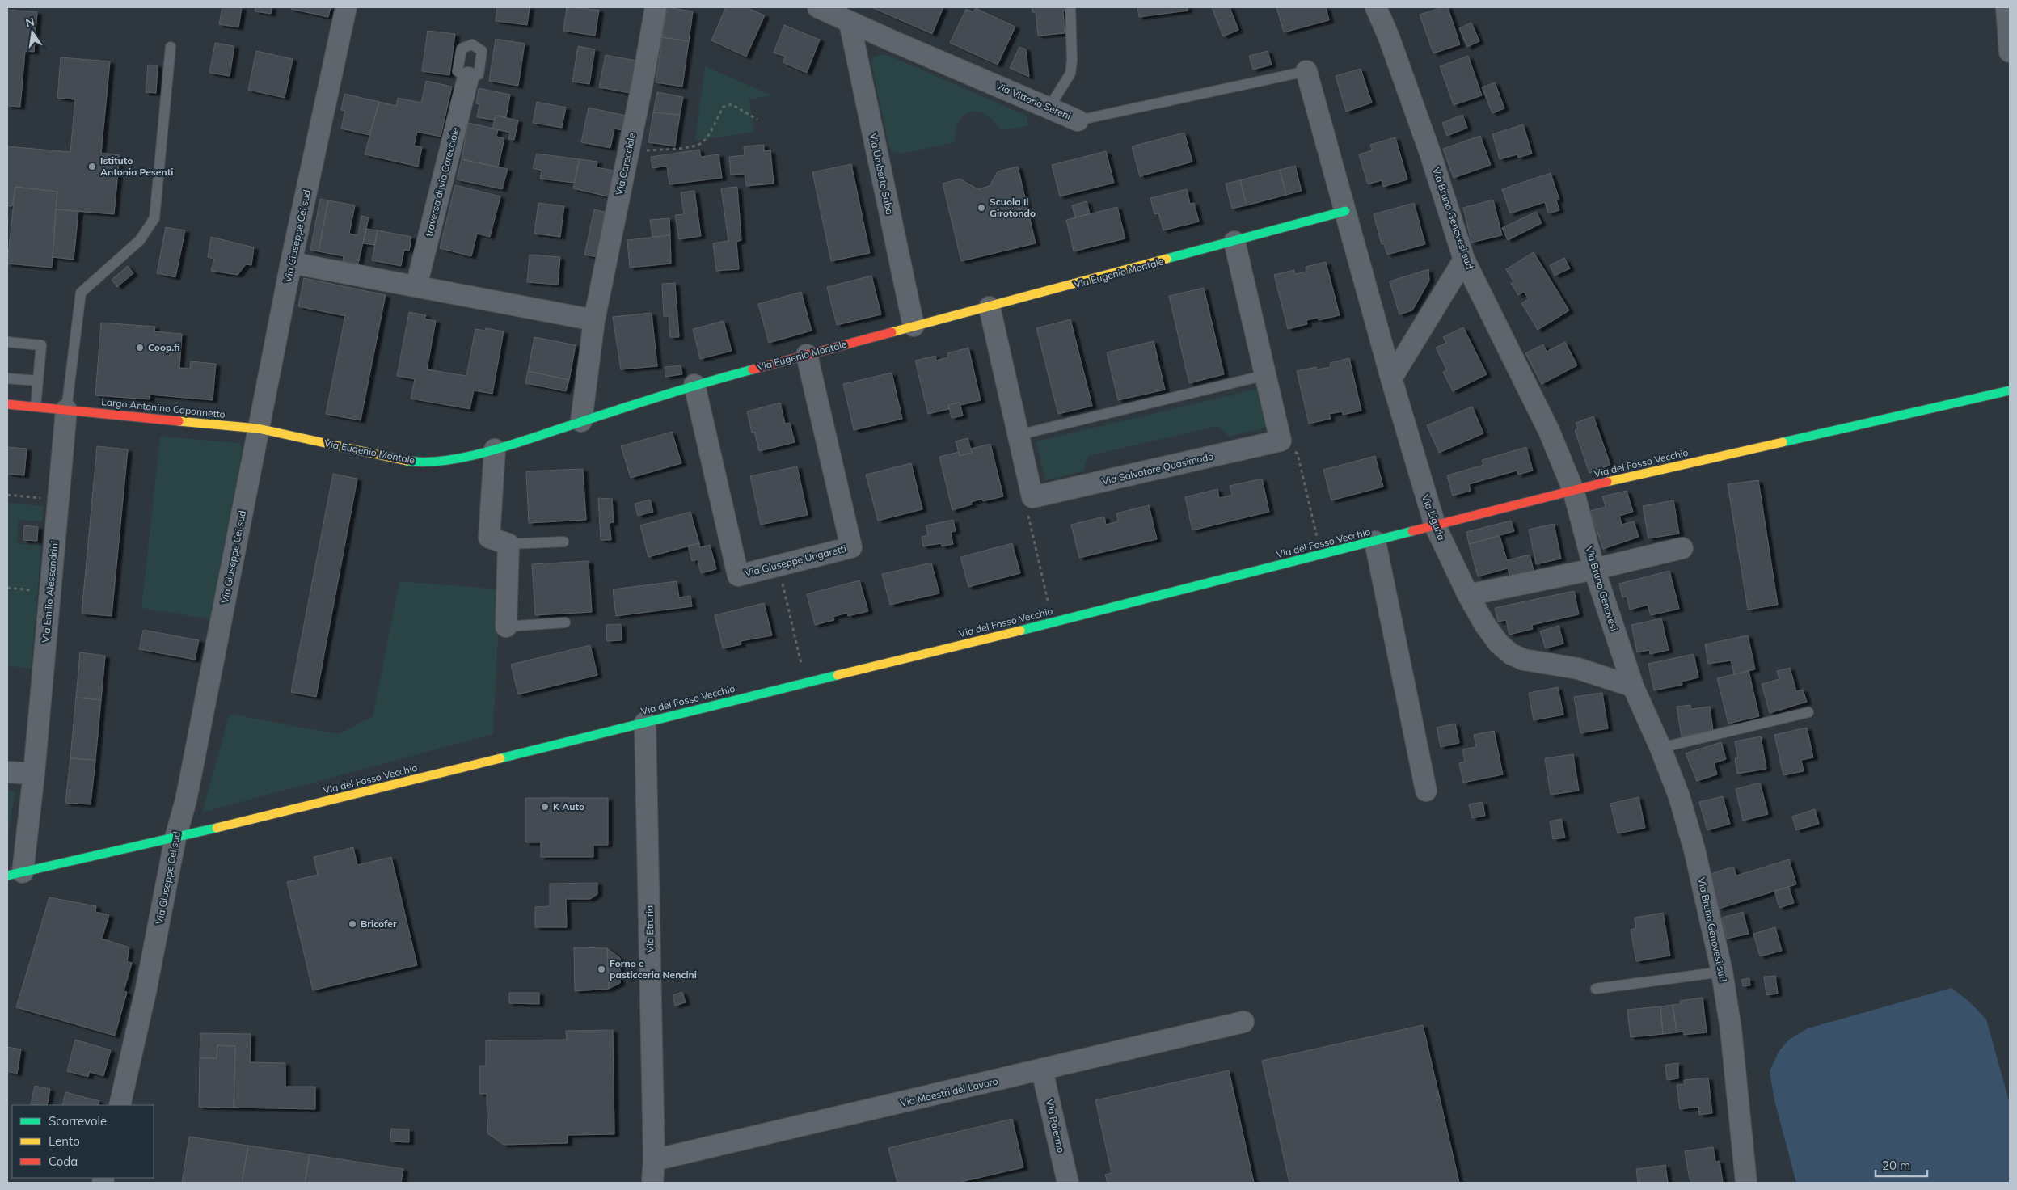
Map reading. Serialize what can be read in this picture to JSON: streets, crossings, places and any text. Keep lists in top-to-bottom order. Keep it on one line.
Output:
{"streets":{"street":["Via Vittorio Sereni","Via Carecciole","Via Umberto Saba","traversa di via Carecciole","Via Bruno Genovesi sud","Via Giuseppe Cei sud","Via Eugenio Montale","Largo Antonino Caponnetto","Via del Fosso Vecchio","Via Salvatore Quasimodo","Via Liguria","Via Giuseppe Ungaretti","Via Bruno Genovesi","Via Emilio Alessandrini","Via Etruria","Via Maestri del Lavoro","Via Palermo"]},"crossings":[["Via Vittorio Sereni","Via Umberto Saba"],["Via Carecciole","Via Eugenio Montale"],["Via Umberto Saba","Via Eugenio Montale"],["Via Bruno Genovesi sud","Via del Fosso Vecchio"],["Via Bruno Genovesi sud","Via Liguria"],["Via Bruno Genovesi sud","Via Bruno Genovesi"],["Via Giuseppe Cei sud","Via Eugenio Montale"],["Via Giuseppe Cei sud","Largo Antonino Caponnetto"],["Via Giuseppe Cei sud","Via del Fosso Vecchio"],["Via Eugenio Montale","Largo Antonino Caponnetto"],["Via Eugenio Montale","Via Giuseppe Ungaretti"],["Largo Antonino Caponnetto","Via Emilio Alessandrini"],["Via del Fosso Vecchio","Via Liguria"],["Via del Fosso Vecchio","Via Bruno Genovesi"],["Via del Fosso Vecchio","Via Emilio Alessandrini"],["Via del Fosso Vecchio","Via Etruria"],["Via Liguria","Via Bruno Genovesi"],["Via Etruria","Via Maestri del Lavoro"],["Via Maestri del Lavoro","Via Palermo"]],"places":["Istituto Antonio Pesenti","Scuola Il Girotondo","Coop.fi","K Auto","Bricofer","Forno e pasticceria Nencini"],"legend":["Scorrevole","Lento","Coda"],"scale_bar":"20 m","north":"top"}
